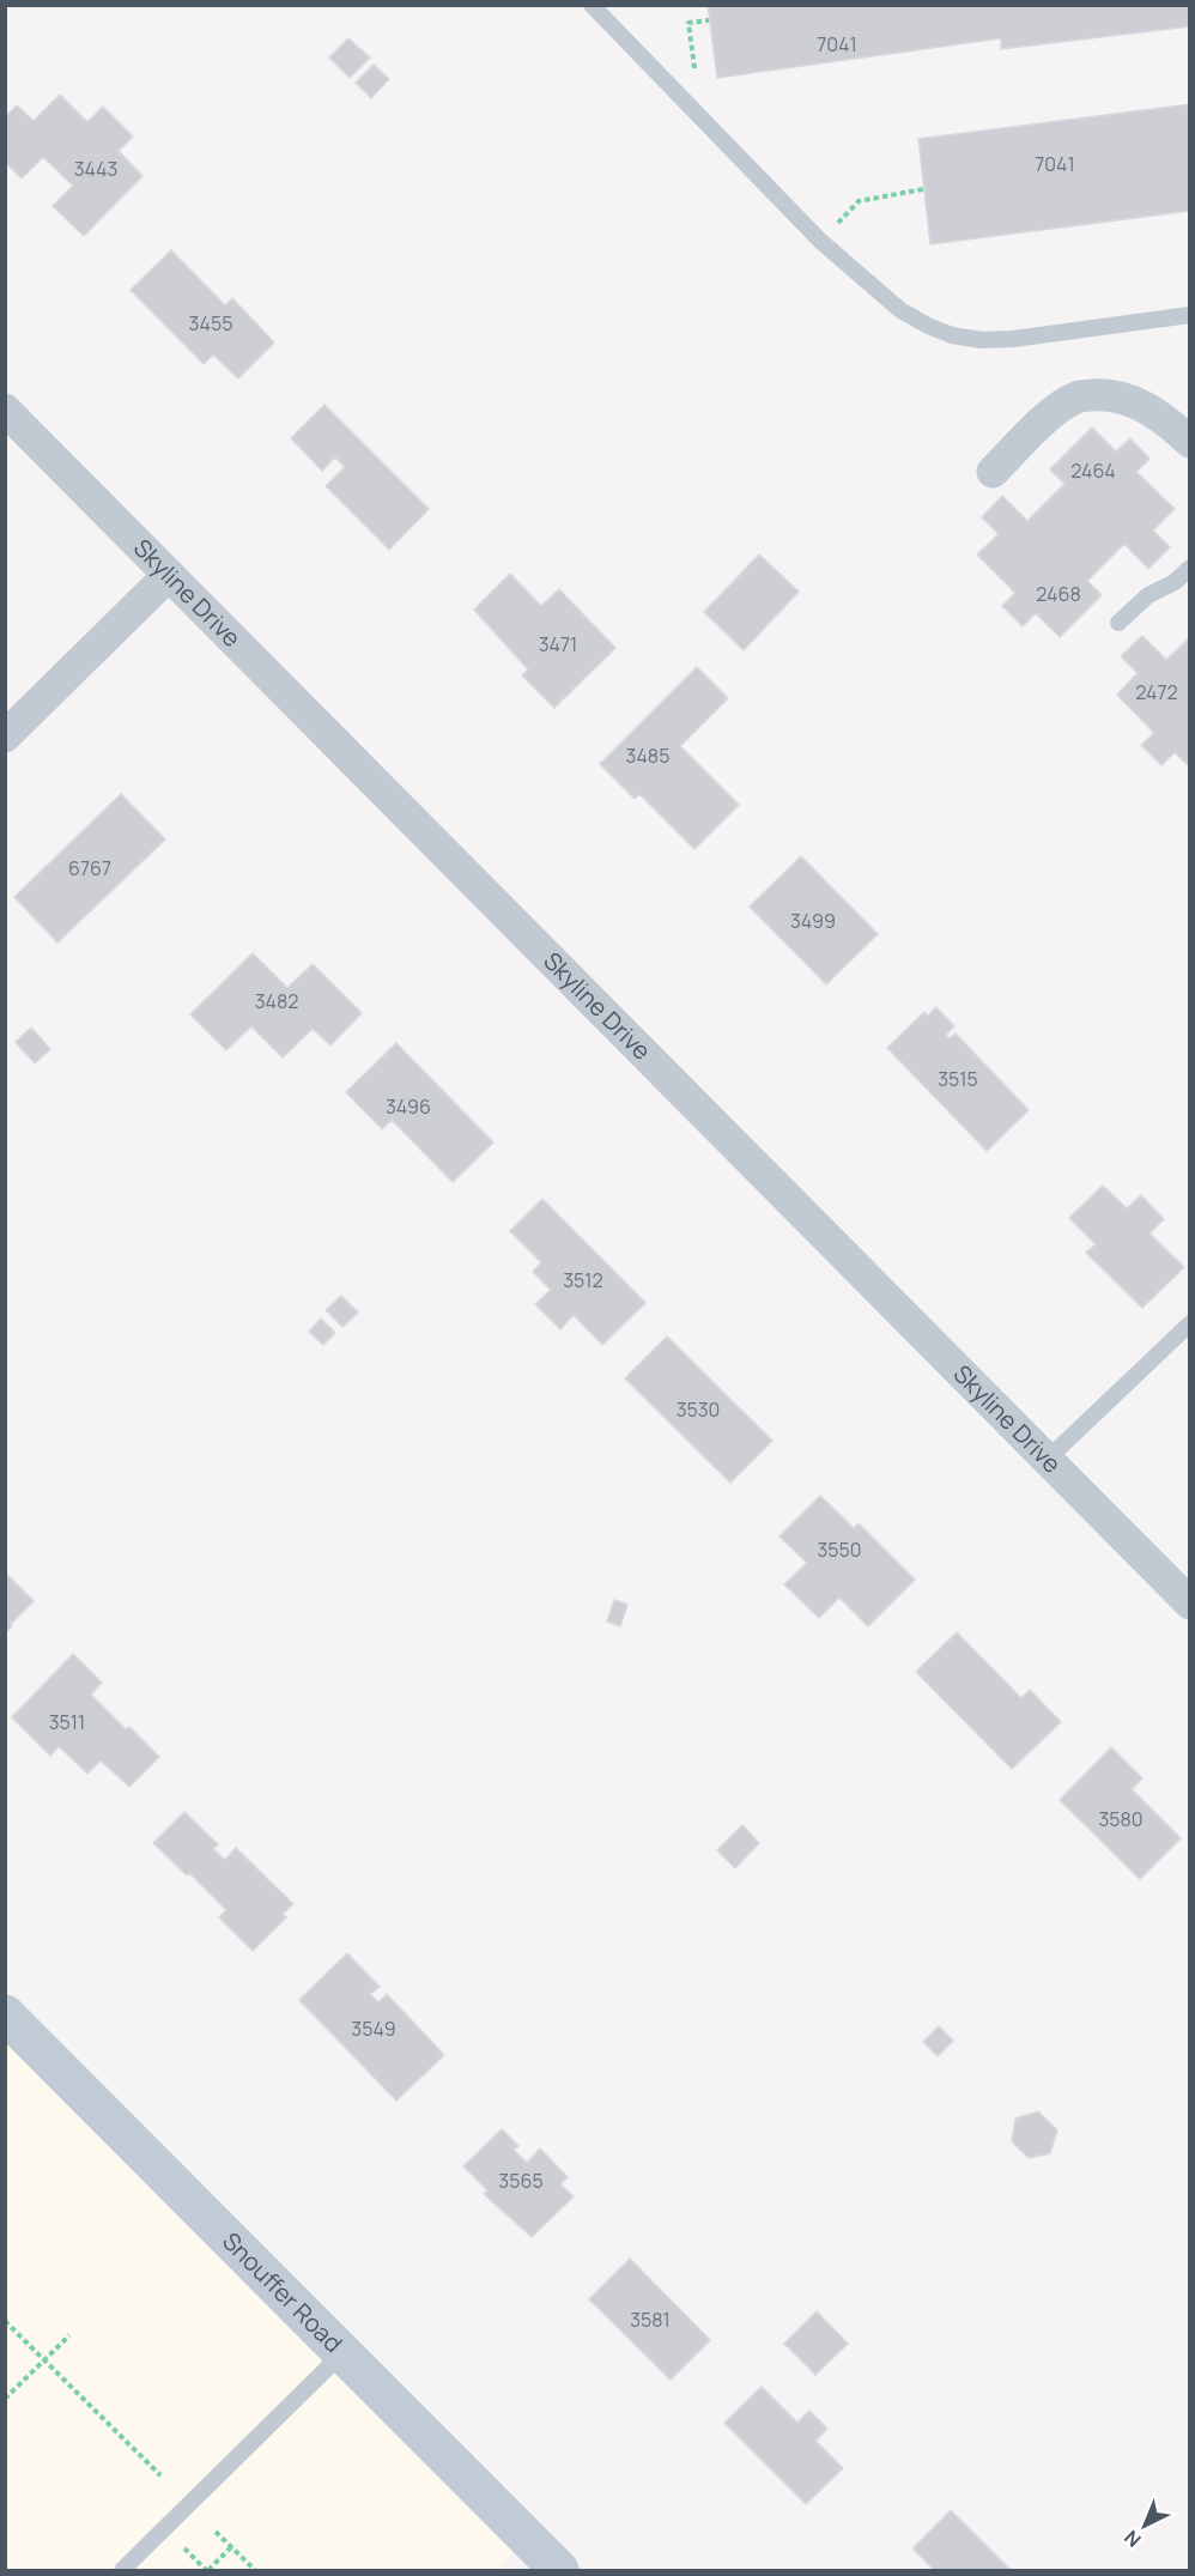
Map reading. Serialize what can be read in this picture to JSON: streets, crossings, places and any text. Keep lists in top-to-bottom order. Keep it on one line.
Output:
{"streets":{"main road":["Snouffer Road"],"street":["Skyline Drive"]},"house_numbers":["7041","7041","3443","3455","2464","2468","3471","2472","3485","6767","3499","3482","3515","3496","3512","3530","3550","3511","3580","3549","3565","3581"],"north":"bottom left"}
